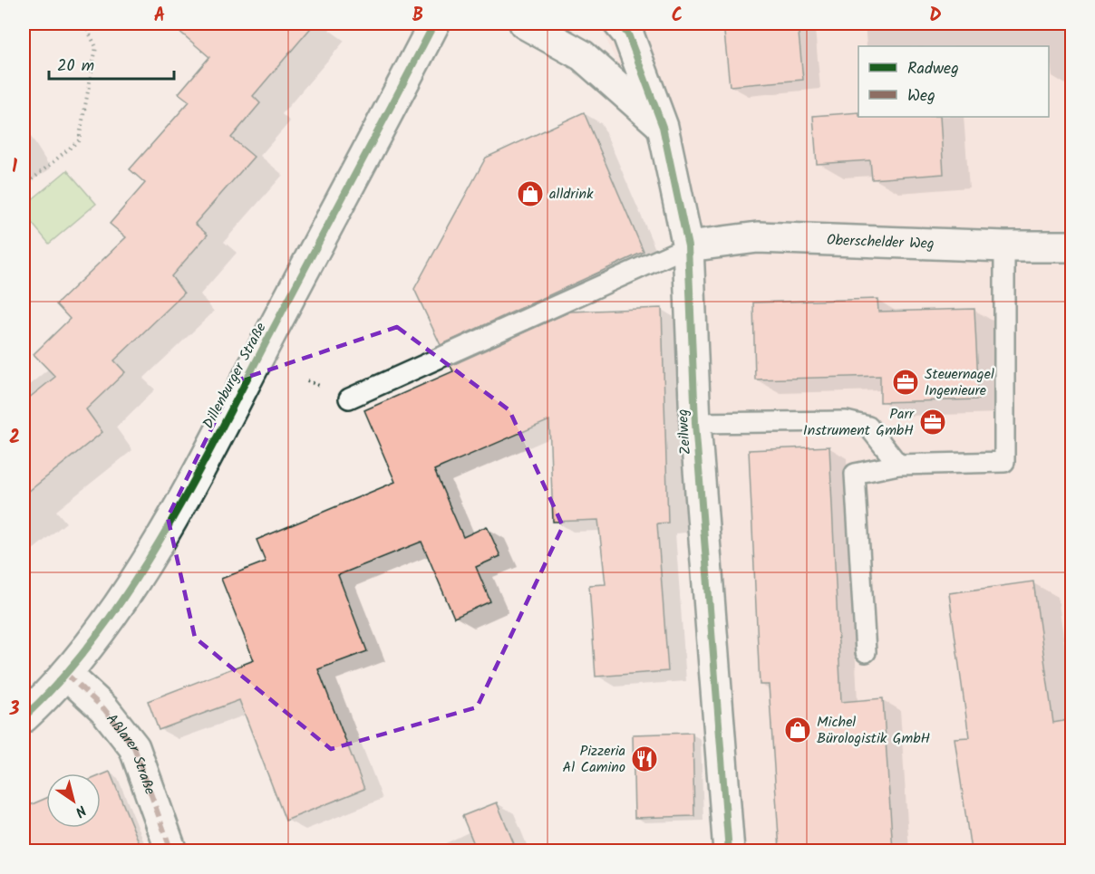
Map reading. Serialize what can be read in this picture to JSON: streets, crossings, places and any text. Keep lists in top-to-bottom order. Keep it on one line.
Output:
{"streets":{"street":["Oberschelder Weg","Dillenburger Straße","Zeilweg","Aßlarer Straße"]},"crossings":[["Oberschelder Weg","Zeilweg"],["Dillenburger Straße","Aßlarer Straße"]],"places":{"shop":["alldrink","Michel Bürologistik GmbH"],"office":["Steuernagel Ingenieure","Parr Instrument GmbH"],"restaurant":["Pizzeria Al Camino"]},"legend":["Radweg","Weg"],"scale_bar":"20 m","north":"bottom right","grid":{"columns":["A","B","C","D"],"rows":["1","2","3"]}}
